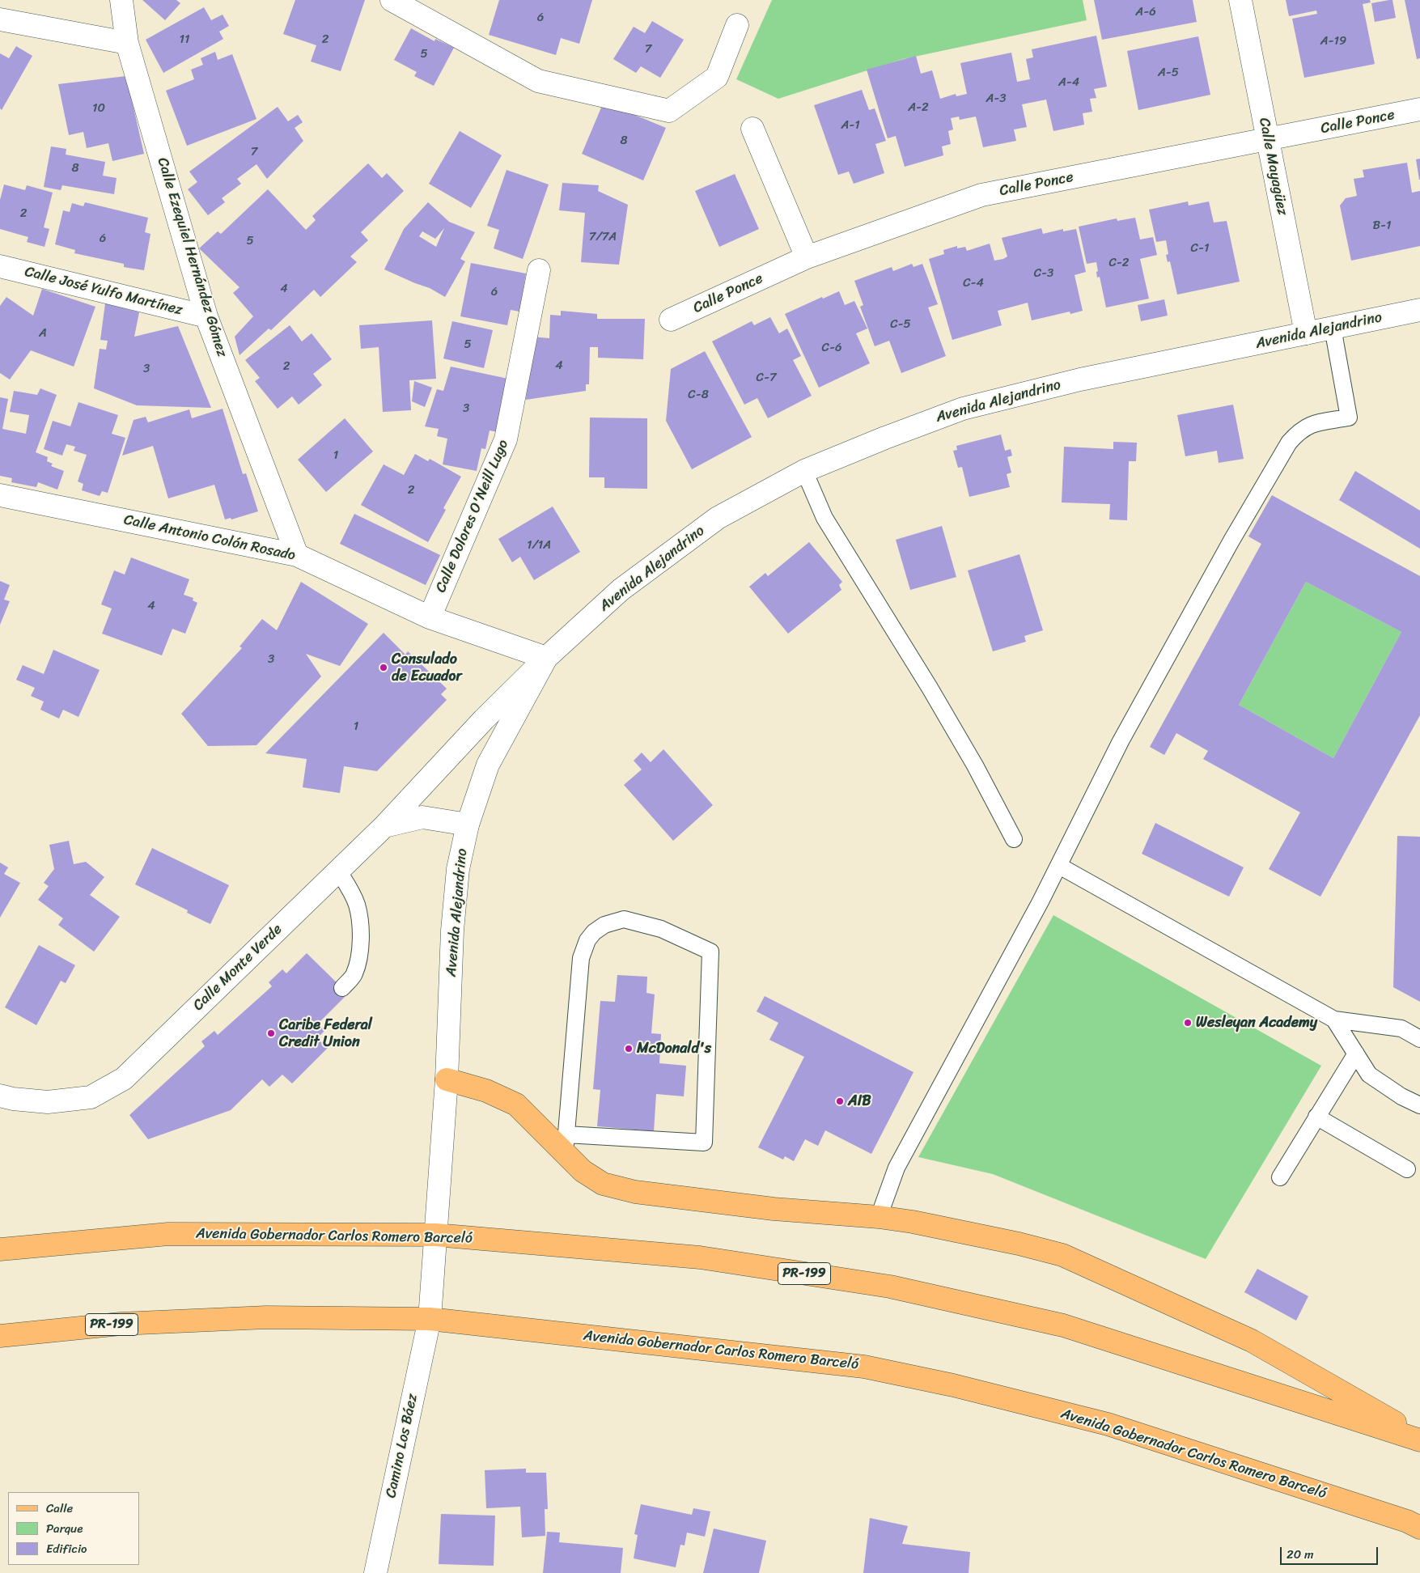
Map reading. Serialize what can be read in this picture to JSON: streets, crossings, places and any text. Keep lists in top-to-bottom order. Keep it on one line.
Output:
{"streets":{"main road":["Avenida Gobernador Carlos Romero Barceló","PR-199"],"street":["Calle Ponce","Calle Mayagüez","Calle Ezequiel Hernández Gómez","Calle José Yulfo Martínez","Avenida Alejandrino","Calle Dolores O'Neill Lugo","Calle Antonio Colón Rosado","Calle Monte Verde","Camino Los Báez"]},"crossings":[["Calle Ponce","Calle Mayagüez"],["Calle Mayagüez","Avenida Alejandrino"],["Calle Ezequiel Hernández Gómez","Calle José Yulfo Martínez"],["Calle Ezequiel Hernández Gómez","Calle Antonio Colón Rosado"],["Avenida Alejandrino","Calle Antonio Colón Rosado"],["Avenida Alejandrino","Calle Monte Verde"],["Avenida Alejandrino","Avenida Gobernador Carlos Romero Barceló"],["Avenida Alejandrino","Camino Los Báez"],["Calle Dolores O'Neill Lugo","Calle Antonio Colón Rosado"],["Calle Antonio Colón Rosado","Calle Monte Verde"],["Avenida Gobernador Carlos Romero Barceló","Camino Los Báez"]],"places":["Consulado de Ecuador","Wesleyan Academy","Caribe Federal Credit Union","McDonald's","AIB"],"house_numbers":["A-6","6","11","2","A-19","7","5","A-5","A-4","A-3","A-2","10","A-1","8","7","8","2","B-1","7/7A","6","5","C-1","C-2","C-3","C-4","4","6","C-5","A","5","C-6","4","2","3","C-7","C-8","3","1","2","1/1A","4","3","1"],"legend":["Calle","Parque","Edificio"],"scale_bar":"20 m"}
